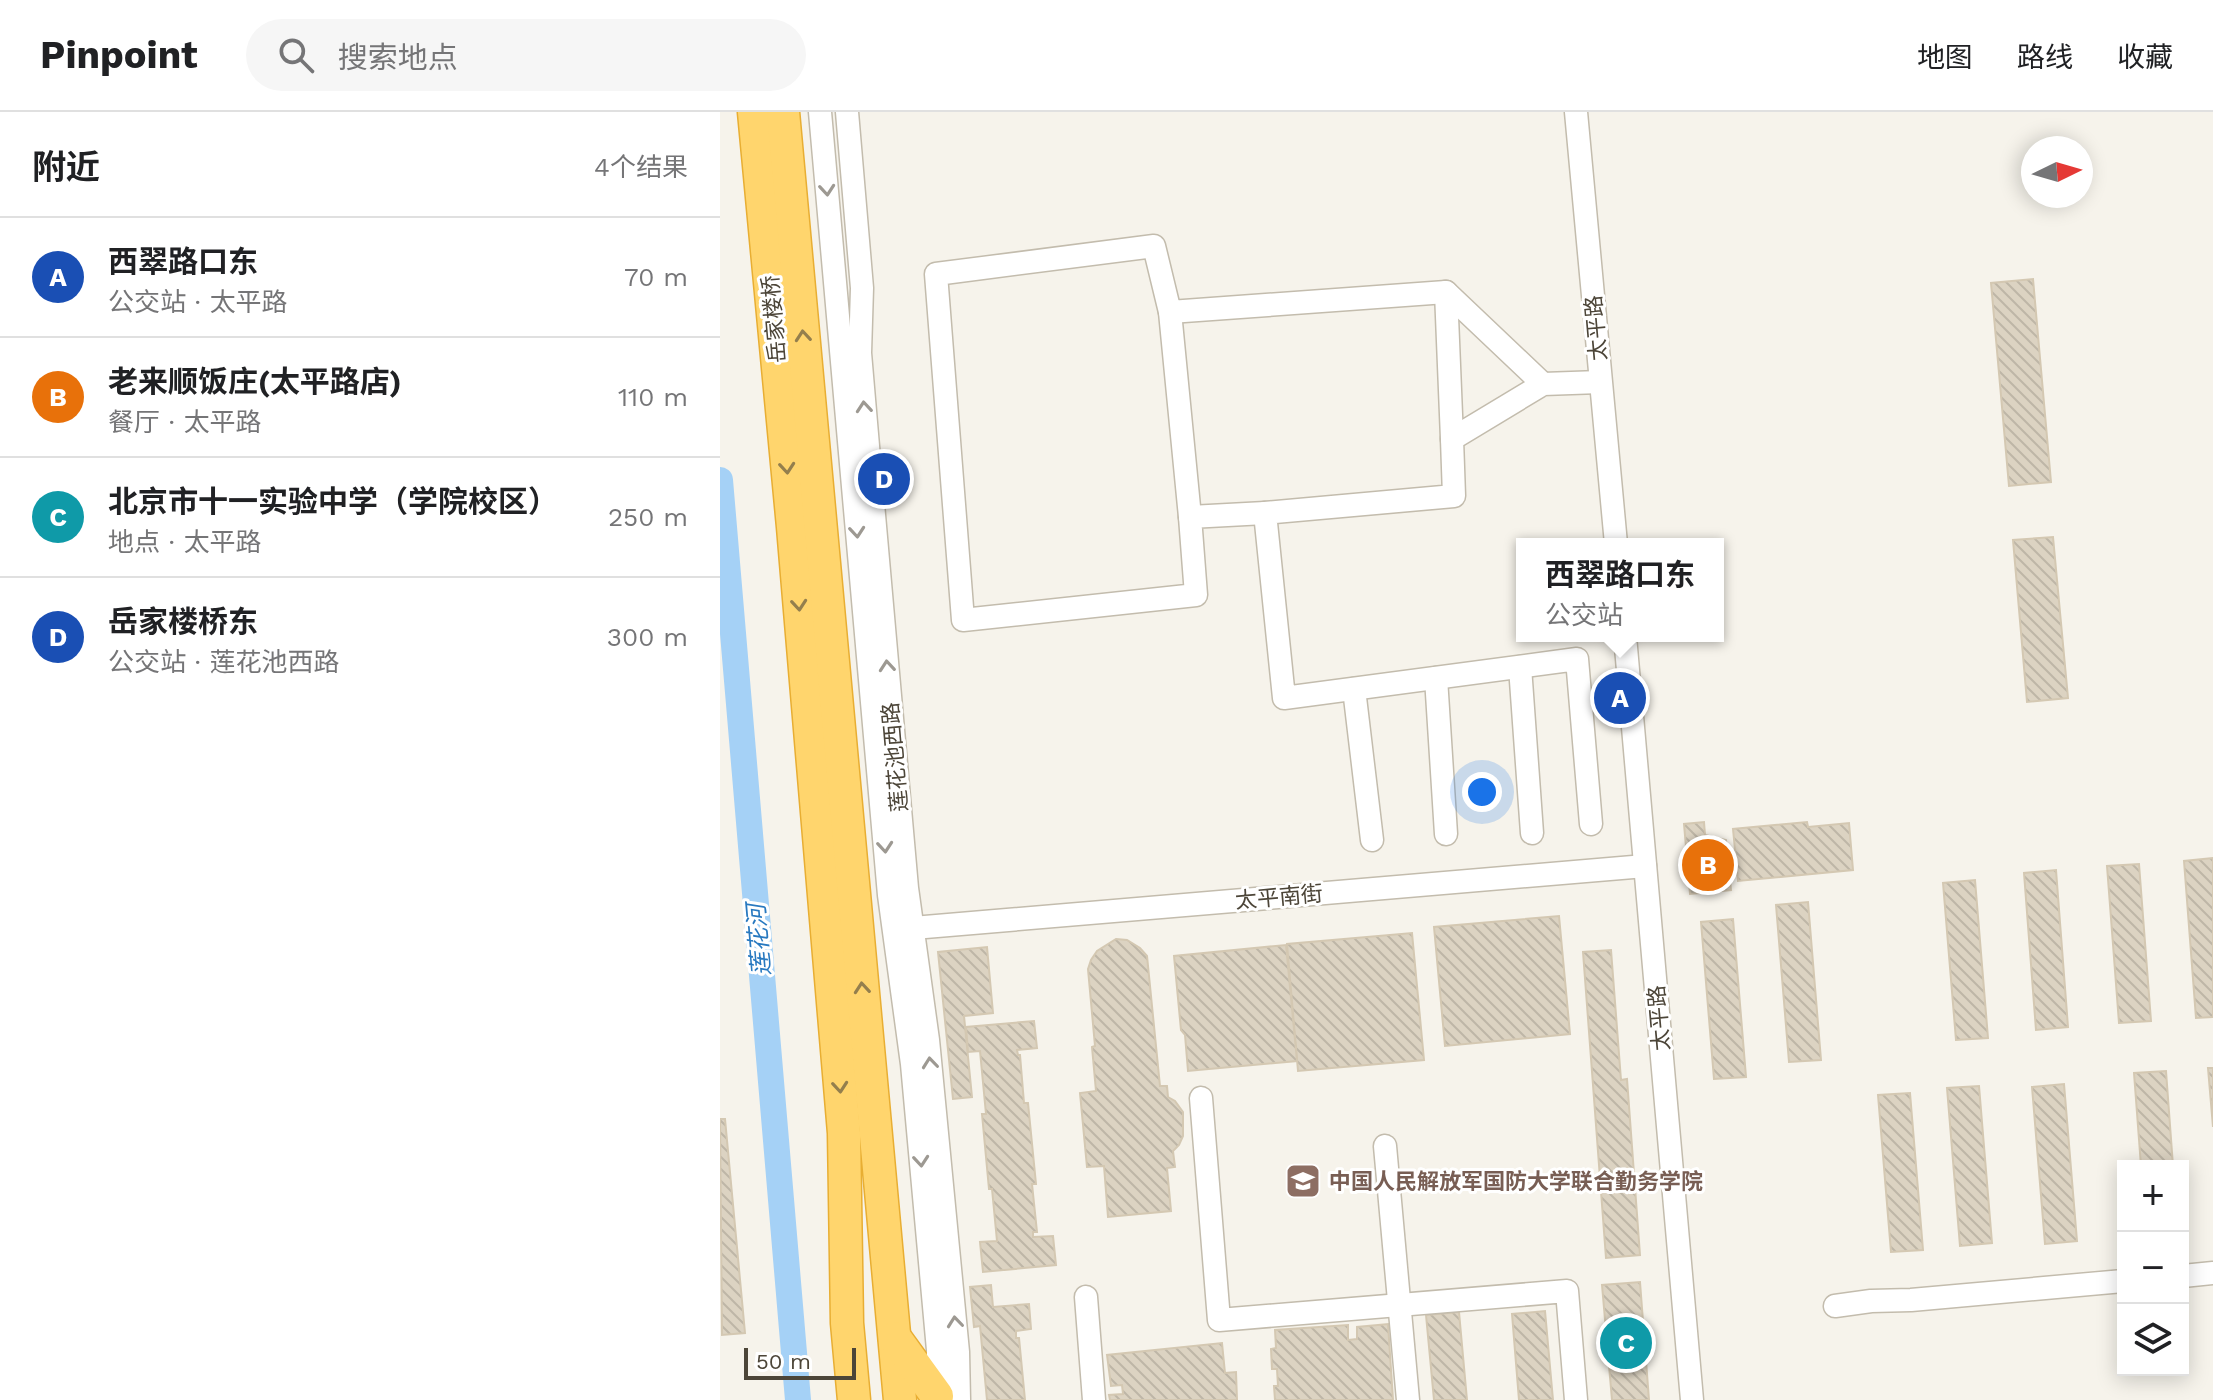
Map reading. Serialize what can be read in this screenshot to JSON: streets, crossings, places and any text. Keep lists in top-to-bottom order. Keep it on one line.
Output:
{"streets":{"highway":["岳家楼桥"],"street":["太平路","莲花池西路","太平南街"]},"crossings":[["太平路","太平南街"],["莲花池西路","太平南街"]],"water":["莲花河"],"places":{"school or university":["中国人民解放军国防大学联合勤务学院"]},"scale_bar":"50 m","north":"right","page":{"header":"Pinpoint","search":"搜索地点","nav":["地图","路线","收藏"],"heading":["附近","4个结果"],"list":[{"mark":"A","name":"西翠路口东","note":"公交站 · 太平路","value":"70 m"},{"mark":"B","name":"老来顺饭庄(太平路店)","note":"餐厅 · 太平路","value":"110 m"},{"mark":"C","name":"北京市十一实验中学（学院校区）","note":"地点 · 太平路","value":"250 m"},{"mark":"D","name":"岳家楼桥东","note":"公交站 · 莲花池西路","value":"300 m"}],"pins":["D","A","B","C"],"popup":["西翠路口东","公交站"],"map_buttons":["+","−"],"scale":"50 m"}}
